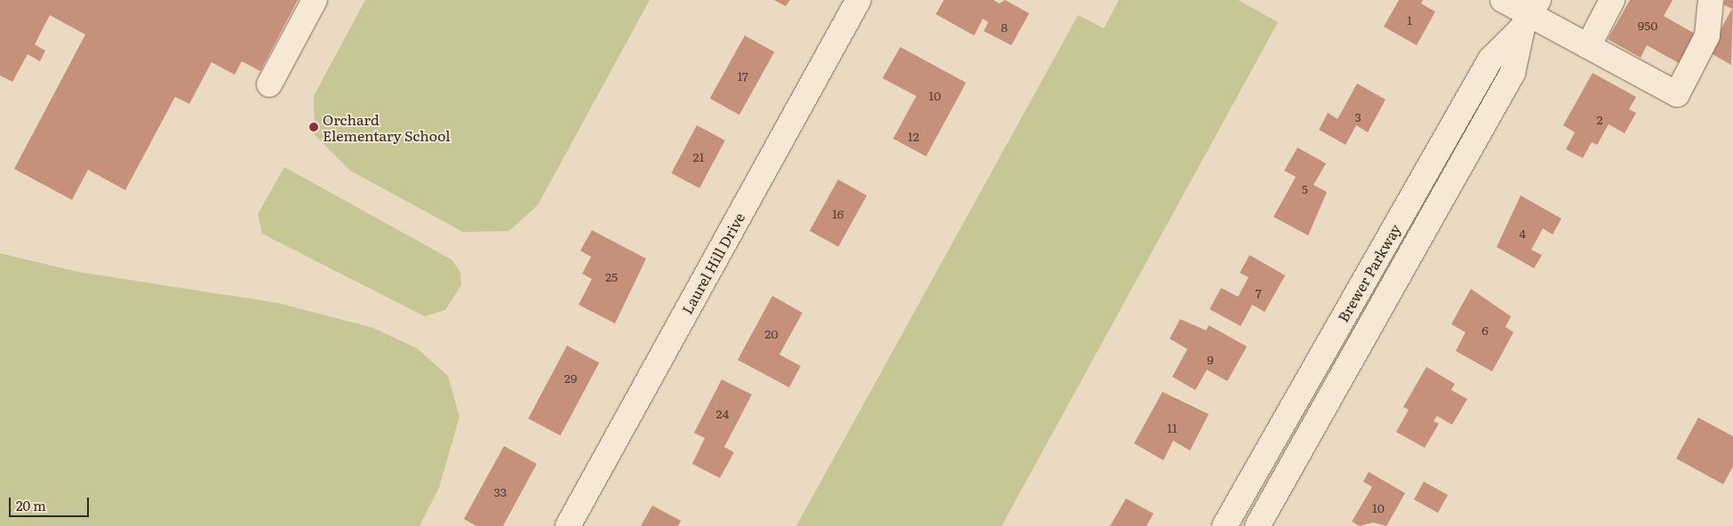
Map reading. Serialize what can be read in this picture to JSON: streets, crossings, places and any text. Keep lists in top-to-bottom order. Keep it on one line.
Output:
{"streets":{"street":["Laurel Hill Drive","Brewer Parkway"]},"places":["Orchard Elementary School"],"house_numbers":["1","950","8","17","10","3","2","12","21","5","16","4","25","7","6","20","9","29","24","11","33","10"],"scale_bar":"20 m"}
